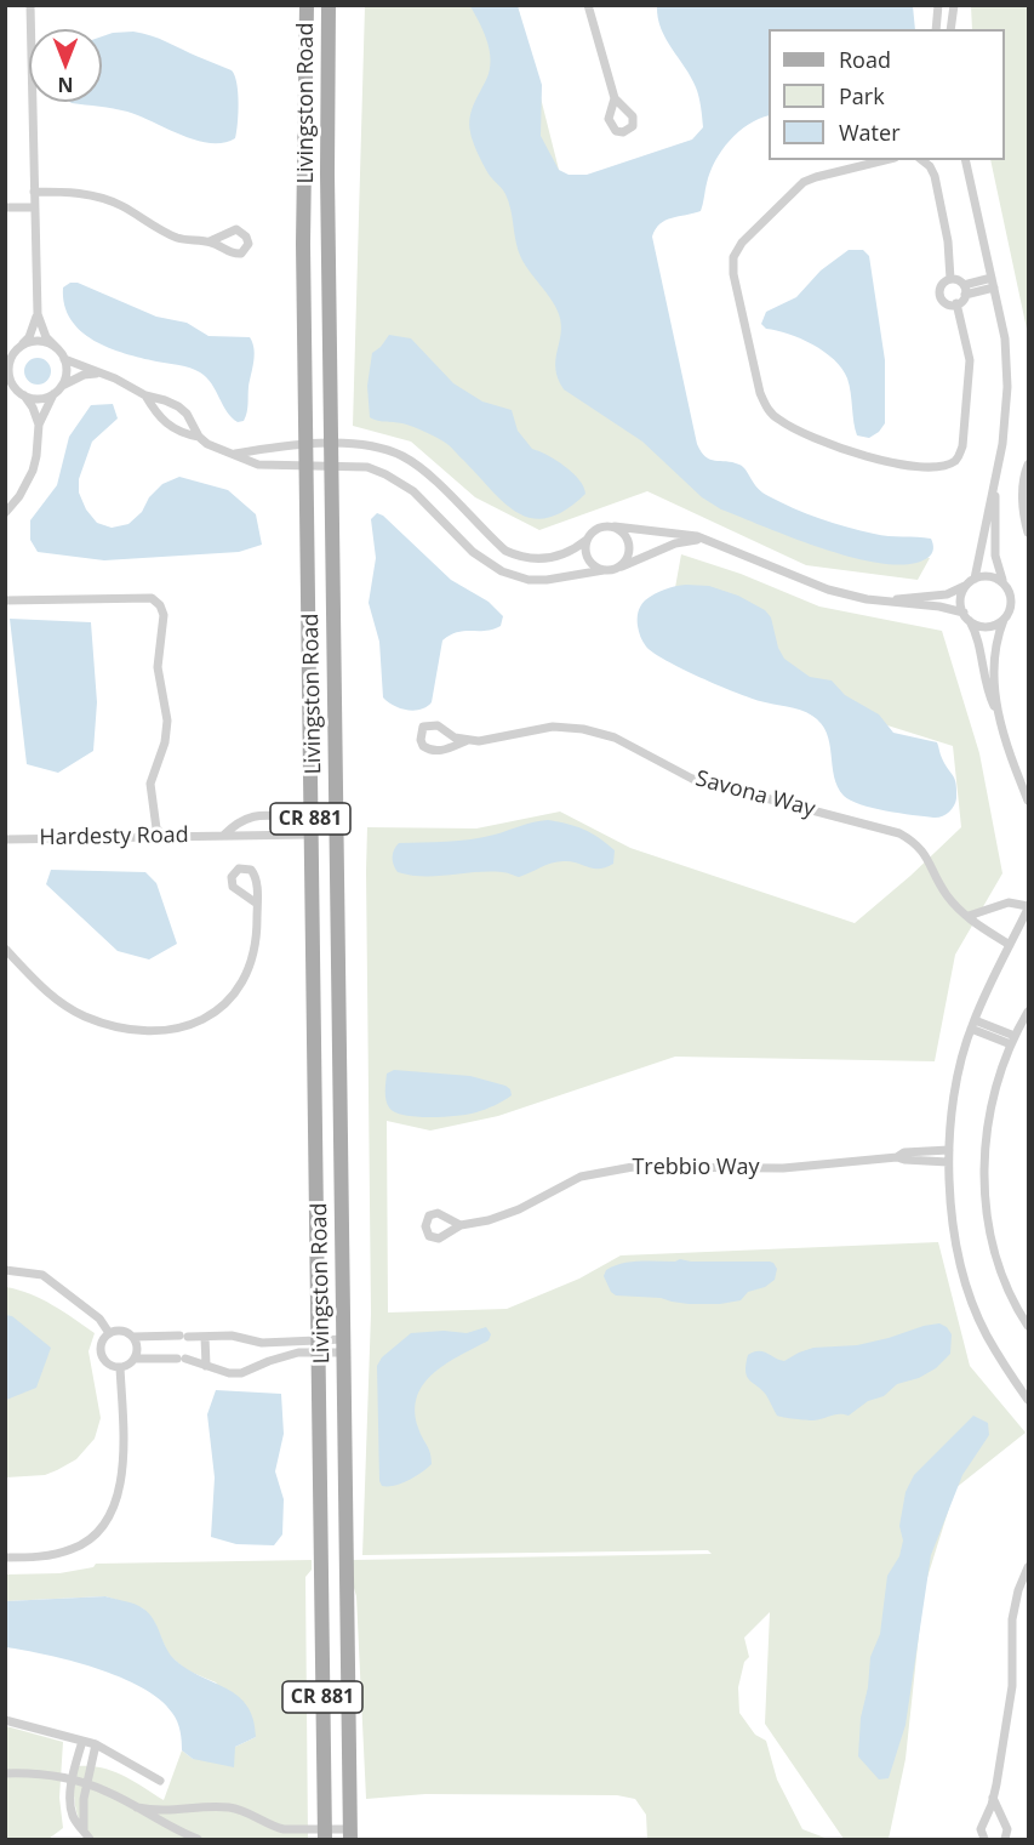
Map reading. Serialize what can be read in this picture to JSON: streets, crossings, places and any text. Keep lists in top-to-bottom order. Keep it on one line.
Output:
{"streets":{"main road":["Livingston Road","CR 881"],"street":["Savona Way","Hardesty Road","Trebbio Way"]},"crossings":[["Livingston Road","Hardesty Road"]],"legend":["Road","Park","Water"],"north":"bottom"}
